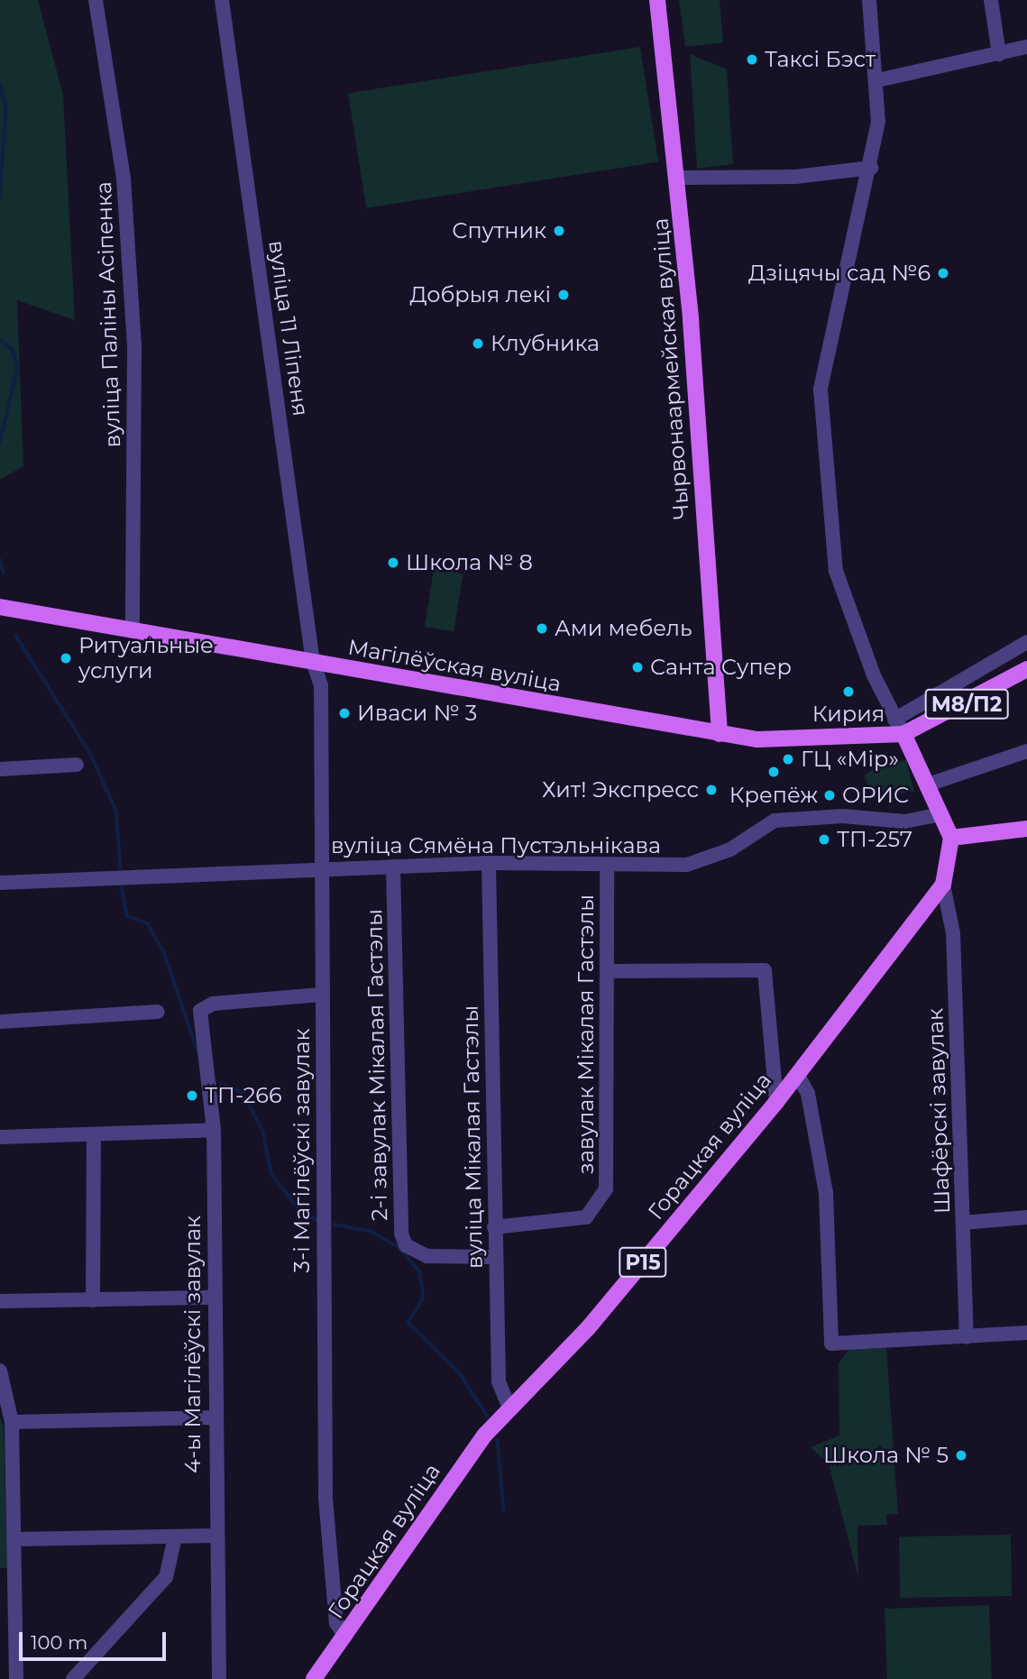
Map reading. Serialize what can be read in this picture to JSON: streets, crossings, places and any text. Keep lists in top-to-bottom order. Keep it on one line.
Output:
{"streets":{"main road":["Чырвонаармейская вуліца","Магілёўская вуліца","М8/П2","Горацкая вуліца","Р15"],"street":["вуліца Паліны Асіпенка","вуліца 11 Ліпеня","вуліца Сямёна Пустэльнікава","завулак Мікалая Гастэлы","2-і завулак Мікалая Гастэлы","Шафёрскі завулак","вуліца Мікалая Гастэлы","3-і Магілёўскі завулак","4-ы Магілёўскі завулак"]},"crossings":[["вуліца Паліны Асіпенка","Магілёўская вуліца"],["вуліца 11 Ліпеня","Магілёўская вуліца"],["вуліца 11 Ліпеня","3-і Магілёўскі завулак"],["Чырвонаармейская вуліца","Магілёўская вуліца"],["Магілёўская вуліца","М8/П2"],["Магілёўская вуліца","3-і Магілёўскі завулак"],["вуліца Сямёна Пустэльнікава","завулак Мікалая Гастэлы"],["вуліца Сямёна Пустэльнікава","2-і завулак Мікалая Гастэлы"],["вуліца Сямёна Пустэльнікава","вуліца Мікалая Гастэлы"],["вуліца Сямёна Пустэльнікава","3-і Магілёўскі завулак"],["завулак Мікалая Гастэлы","вуліца Мікалая Гастэлы"],["2-і завулак Мікалая Гастэлы","вуліца Мікалая Гастэлы"],["Шафёрскі завулак","Горацкая вуліца"],["вуліца Мікалая Гастэлы","Горацкая вуліца"],["Горацкая вуліца","3-і Магілёўскі завулак"],["3-і Магілёўскі завулак","4-ы Магілёўскі завулак"]],"places":["Таксі Бэст","Спутник","Дзіцячы сад №6","Добрыя лекі","Клубника","Школа № 8","Ами мебель","Ритуальные услуги","Санта Супер","Кирия","Иваси № 3","ГЦ «Мір»","Крепёж","Хит! Экспресс","ОРИС","ТП-257","ТП-266","Школа № 5"],"scale_bar":"100 m"}
